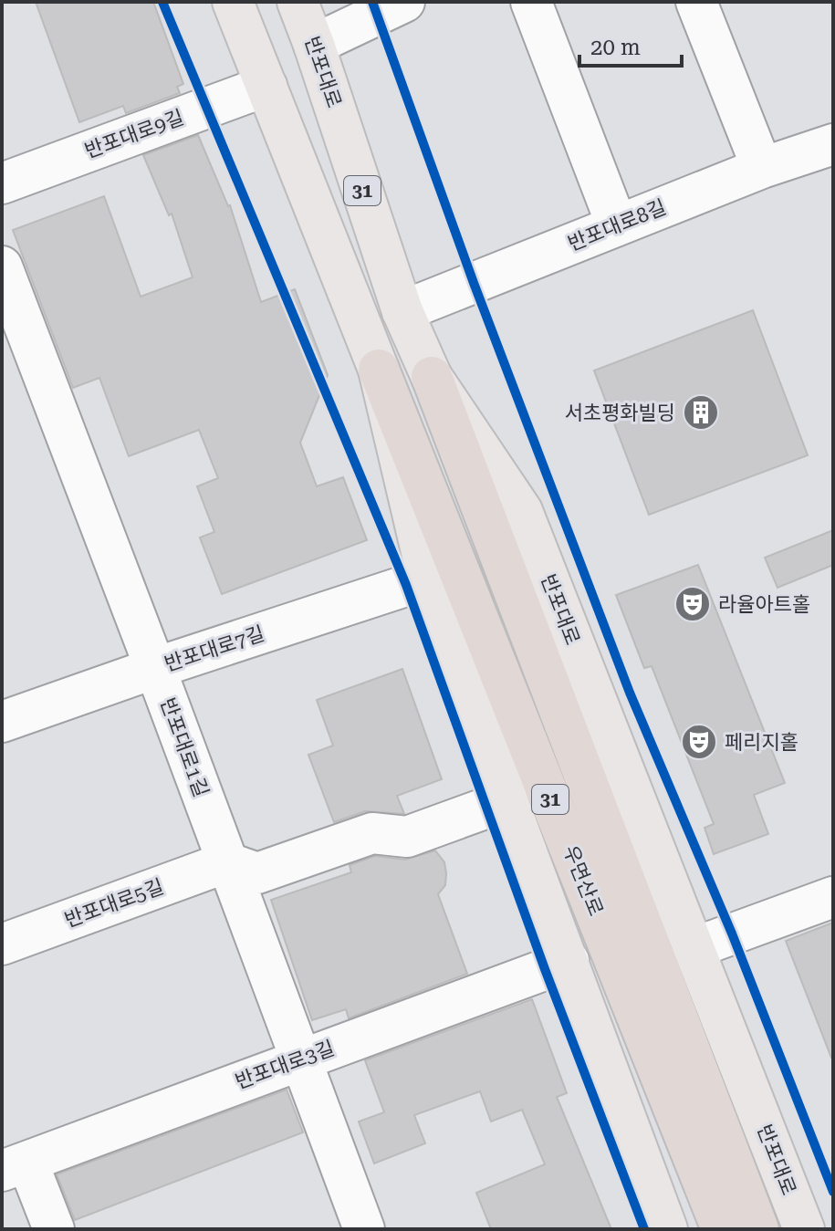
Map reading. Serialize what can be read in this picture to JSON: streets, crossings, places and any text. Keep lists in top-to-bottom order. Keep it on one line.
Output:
{"streets":{"highway":["31","우면산로"],"main road":["반포대로"],"street":["반포대로9길","반포대로8길","반포대로7길","반포대로1길","반포대로5길","반포대로3길"]},"crossings":[["반포대로","반포대로8길"],["반포대로","우면산로"],["반포대로7길","반포대로1길"],["반포대로1길","반포대로5길"],["반포대로1길","반포대로3길"]],"places":{"building":["서초평화빌딩"],"theatre":["라율아트홀","페리지홀"]},"scale_bar":"20 m"}
